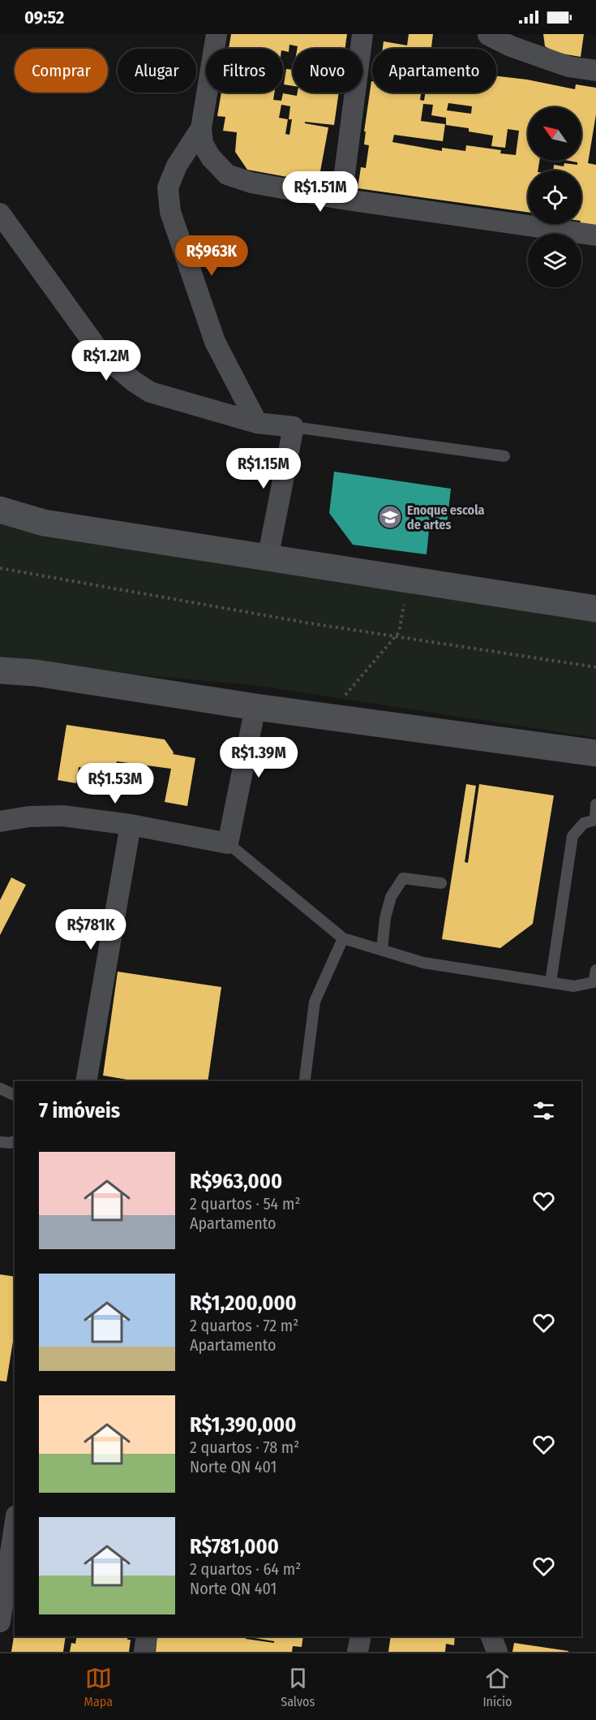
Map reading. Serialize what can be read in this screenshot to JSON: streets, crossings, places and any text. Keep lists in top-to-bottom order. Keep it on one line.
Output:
{"places":{"school or university":["Enoque escola de artes"]},"north":"top left","page":{"status":"09:52","chip":["Comprar","Alugar","Filtros","Novo","Apartamento"],"price":["R$1.51M","R$963K","R$1.2M","R$1.15M","R$1.39M","R$1.53M","R$781K"],"heading":"7 imóveis","list":[{"name":"R$963,000","note":"2 quartos · 54 m² · Apartamento"},{"name":"R$1,200,000","note":"2 quartos · 72 m² · Apartamento"},{"name":"R$1,390,000","note":"2 quartos · 78 m² · Norte QN 401"},{"name":"R$781,000","note":"2 quartos · 64 m² · Norte QN 401"}],"tabs":["Mapa","Salvos","Início"]}}
